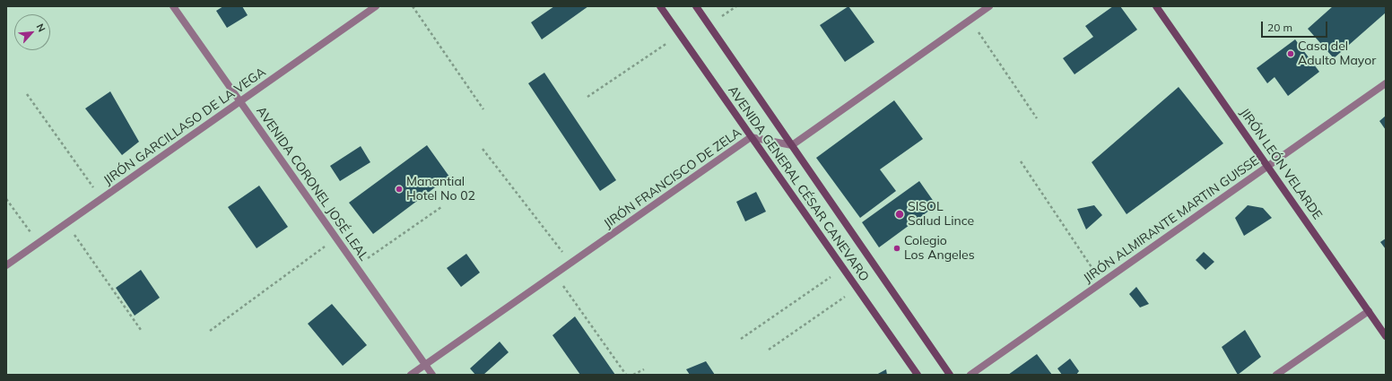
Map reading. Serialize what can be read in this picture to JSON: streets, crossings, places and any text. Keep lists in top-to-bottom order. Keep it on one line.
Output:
{"streets":{"main road":["JIRÓN LEÓN VELARDE","AVENIDA GENERAL CÉSAR CANEVARO"],"street":["JIRÓN GARCILLASO DE LA VEGA","JIRÓN FRANCISCO DE ZELA","AVENIDA CORONEL JOSÉ LEAL","JIRÓN ALMIRANTE MARTIN GUISSE"]},"crossings":[["JIRÓN GARCILLASO DE LA VEGA","AVENIDA CORONEL JOSÉ LEAL"],["JIRÓN LEÓN VELARDE","JIRÓN ALMIRANTE MARTIN GUISSE"],["JIRÓN FRANCISCO DE ZELA","AVENIDA CORONEL JOSÉ LEAL"],["JIRÓN FRANCISCO DE ZELA","AVENIDA GENERAL CÉSAR CANEVARO"]],"places":["Casa del Adulto Mayor","Manantial Hotel No 02","SISOL Salud Lince","Colegio Los Angeles"],"scale_bar":"20 m","north":"top right"}
